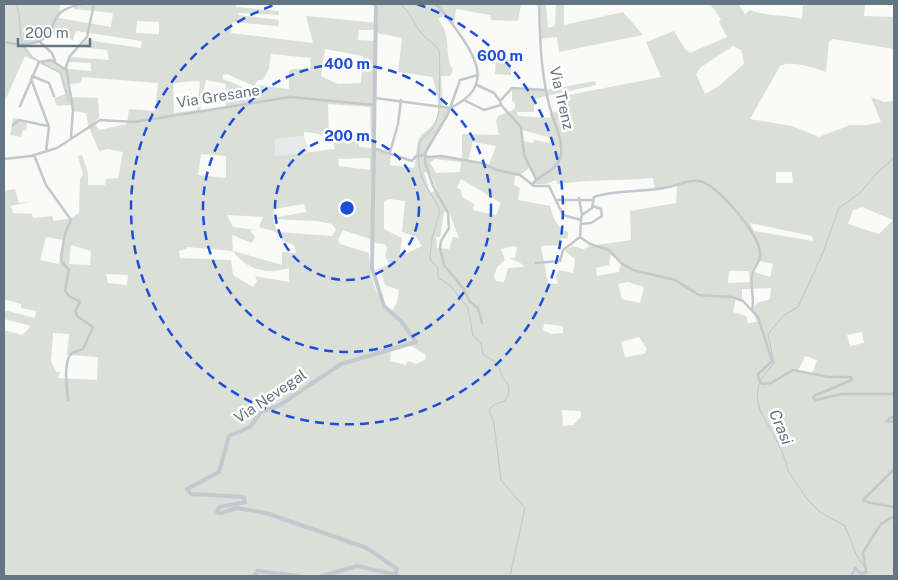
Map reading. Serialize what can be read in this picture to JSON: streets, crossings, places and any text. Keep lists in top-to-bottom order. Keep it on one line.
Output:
{"streets":{"main road":["Via Nevegal"],"street":["Via Gresane","Via Trenz"]},"crossings":[["Via Gresane","Via Nevegal"]],"water":["Crasi"],"scale_bar":"200 m","rings":["600 m","400 m","200 m"]}
